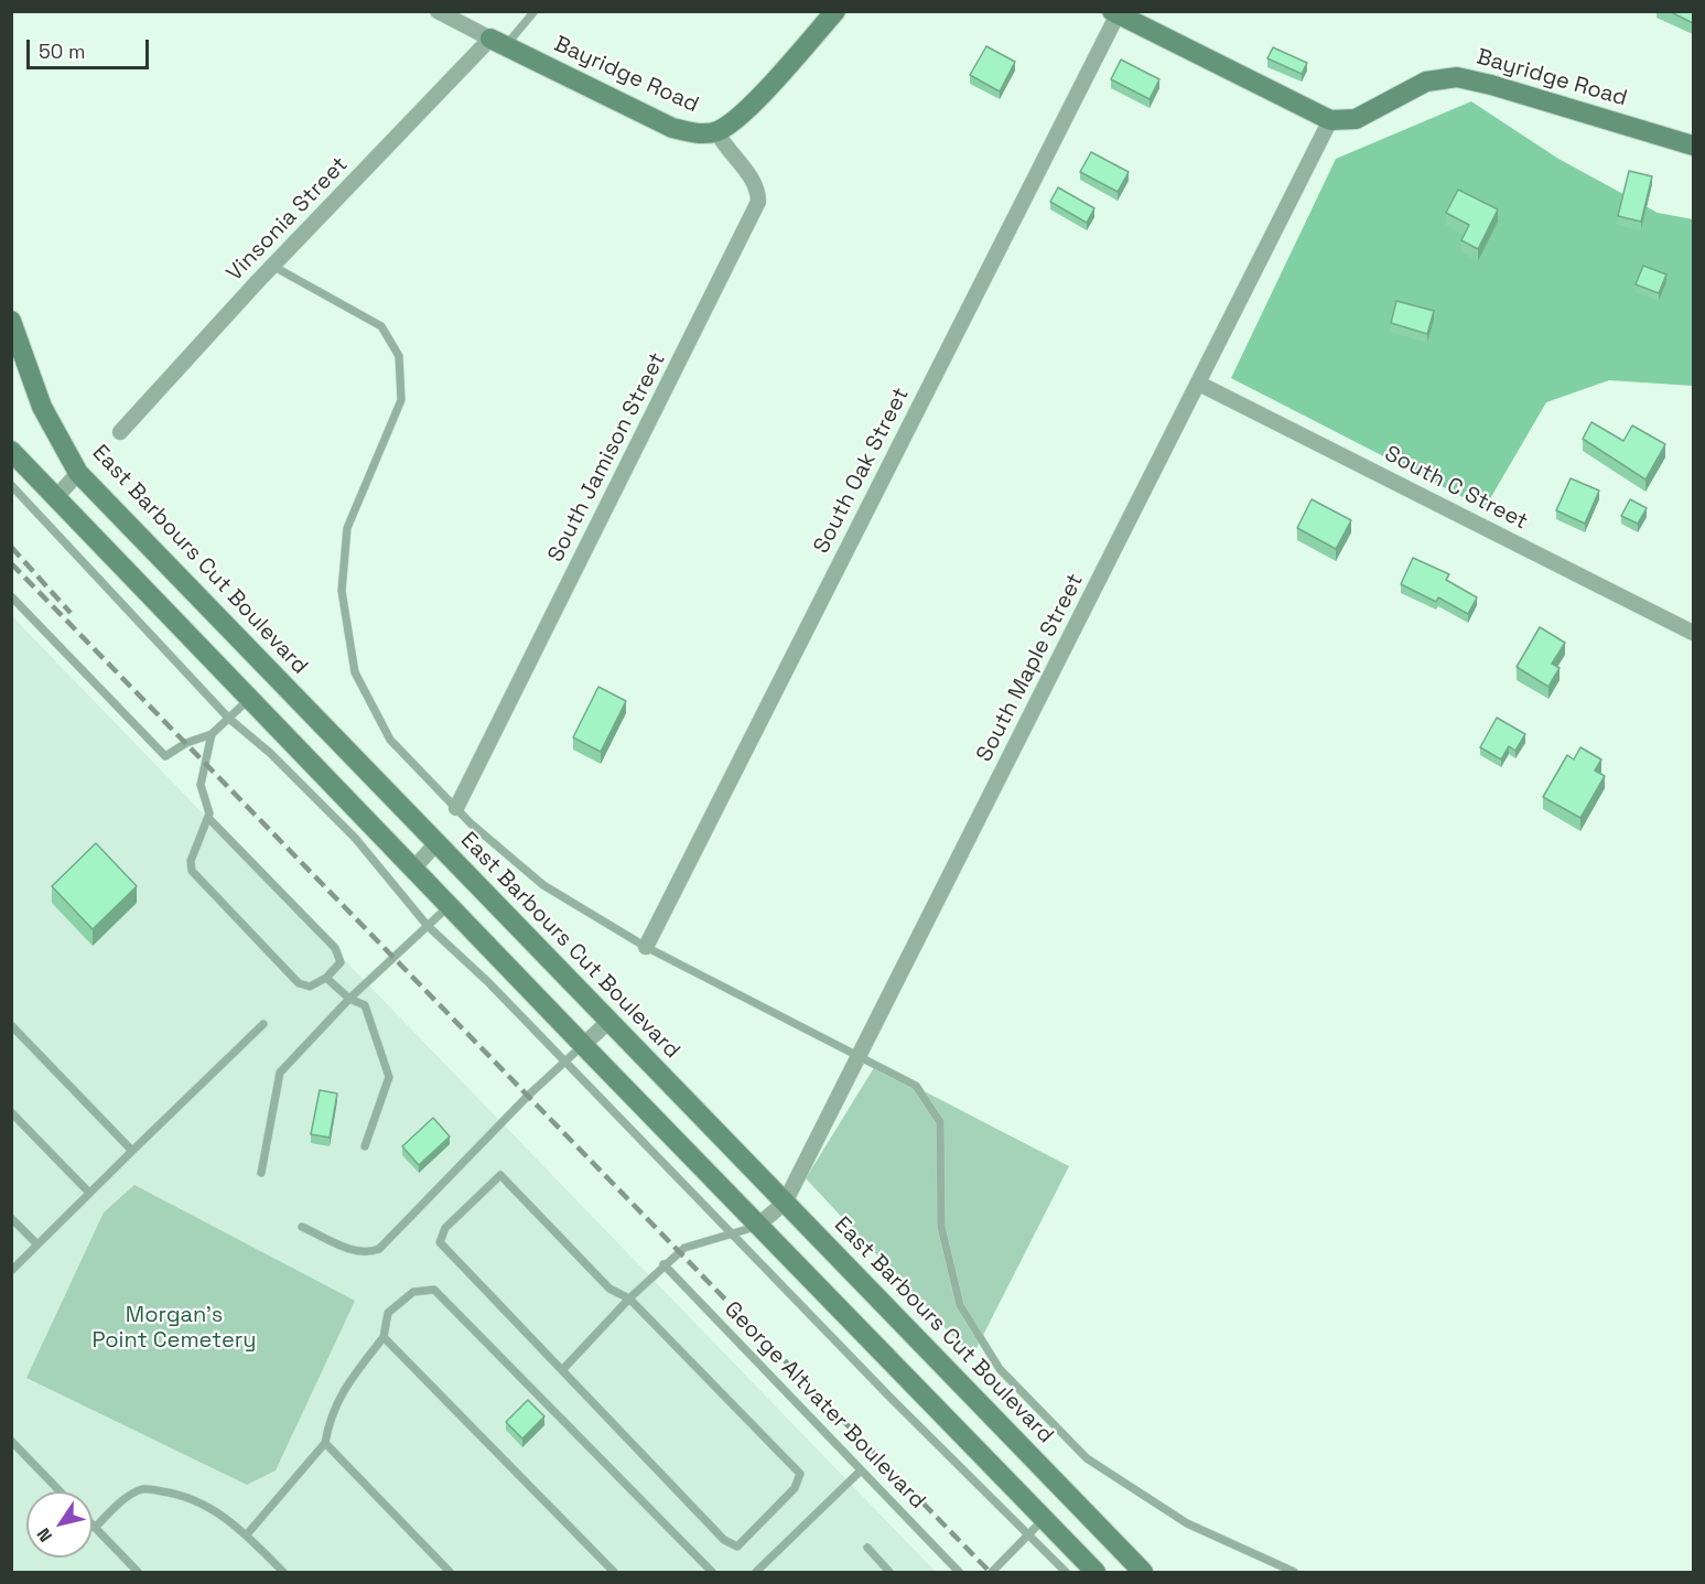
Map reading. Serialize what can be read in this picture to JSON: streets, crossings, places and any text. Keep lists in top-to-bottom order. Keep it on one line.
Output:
{"streets":{"street":["Bayridge Road","Vinsonia Street","South Jamison Street","South Oak Street","South C Street","East Barbours Cut Boulevard","South Maple Street"],"lane":["George Altvater Boulevard"]},"crossings":[["Bayridge Road","Vinsonia Street"],["Bayridge Road","South Jamison Street"],["Bayridge Road","South Maple Street"],["South C Street","South Maple Street"],["East Barbours Cut Boulevard","South Maple Street"]],"parks":["Morgan's Point Cemetery"],"scale_bar":"50 m","north":"bottom left"}
